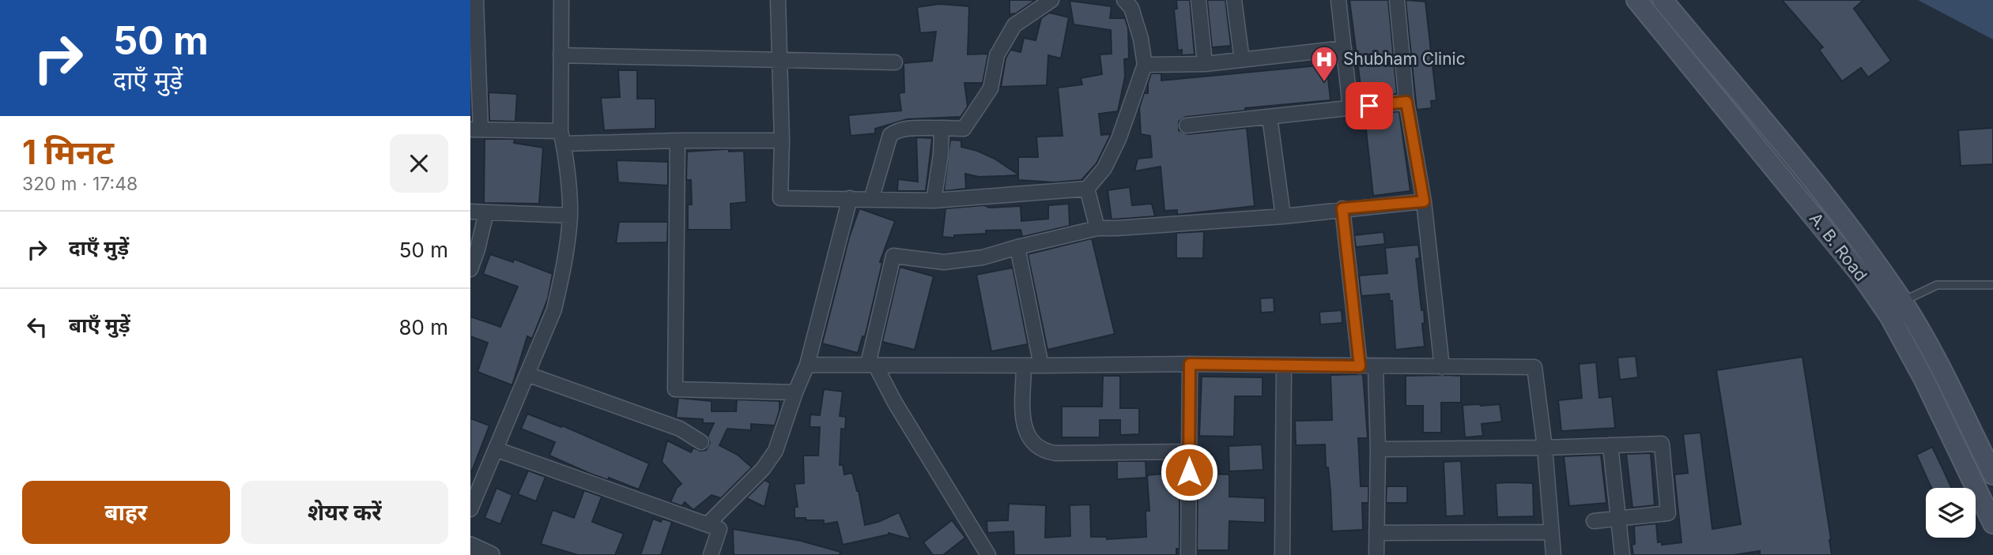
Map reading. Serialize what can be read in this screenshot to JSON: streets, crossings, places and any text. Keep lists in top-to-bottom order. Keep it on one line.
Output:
{"streets":{"main road":["A. B. Road"]},"places":{"hospital":["Shubham Clinic"]},"page":{"turn":["50 m","दाएँ मुड़ें"],"heading":["1 मिनट","320 m · 17:48"],"list":[{"name":"दाएँ मुड़ें","value":"50 m"},{"name":"बाएँ मुड़ें","value":"80 m"}],"buttons":["बाहर","शेयर करें"]}}
